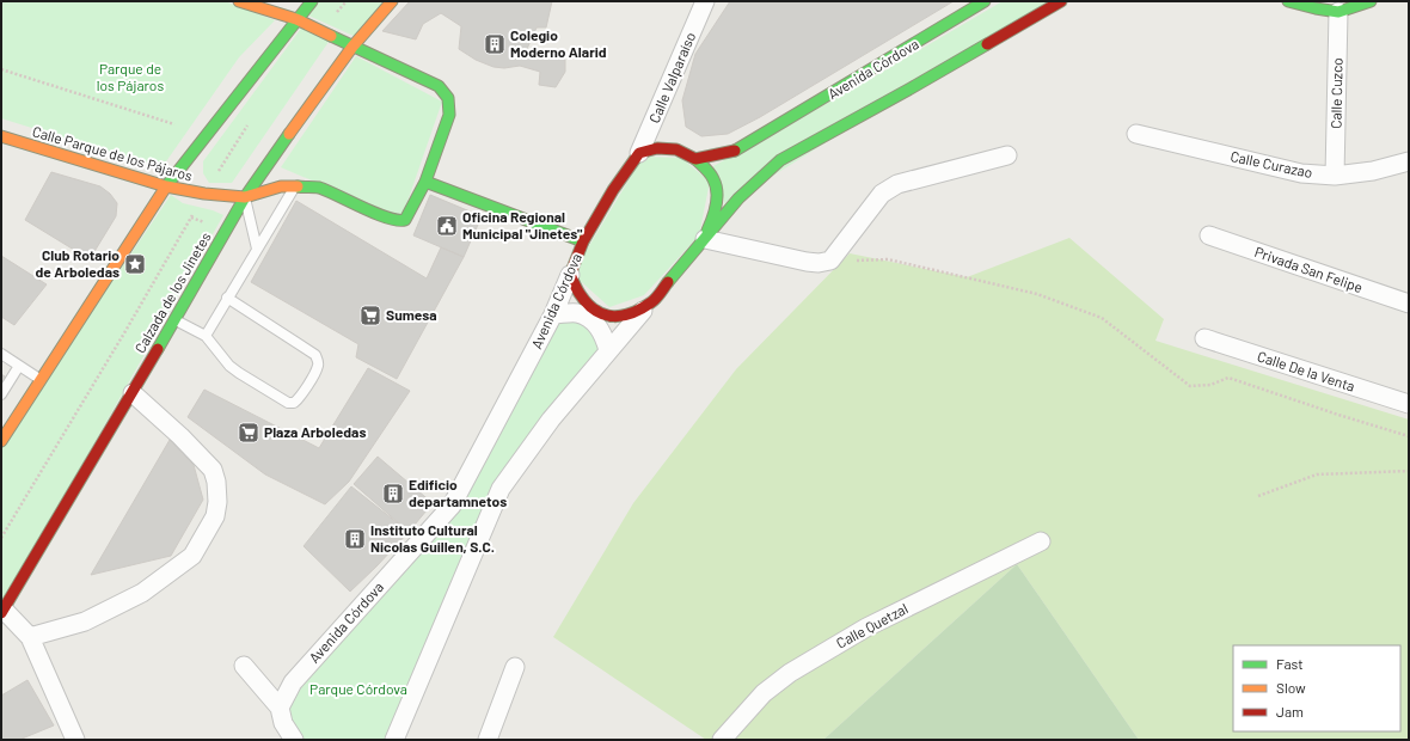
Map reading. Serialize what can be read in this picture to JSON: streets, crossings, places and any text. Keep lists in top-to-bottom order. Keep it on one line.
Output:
{"streets":{"main road":["Avenida Córdova","Calle Parque de los Pájaros","Calzada de los Jinetes"],"street":["Calle Valparaíso","Calle Cuzco","Calle Curazao","Privada San Felipe","Calle De la Venta","Calle Quetzal"]},"crossings":[["Avenida Córdova","Calle Valparaíso"],["Calle Cuzco","Calle Curazao"],["Calle Parque de los Pájaros","Calzada de los Jinetes"]],"parks":["Parque de los Pájaros","Parque Córdova"],"places":{"building":["Colegio Moderno Alarid","Edificio departamnetos","Instituto Cultural Nicolas Guillen, S.C."],"public building":["Oficina Regional Municipal \"Jinetes\""],"place":["Club Rotario de Arboledas"],"supermarket":["Sumesa","Plaza Arboledas"]},"legend":["Fast","Slow","Jam"]}
